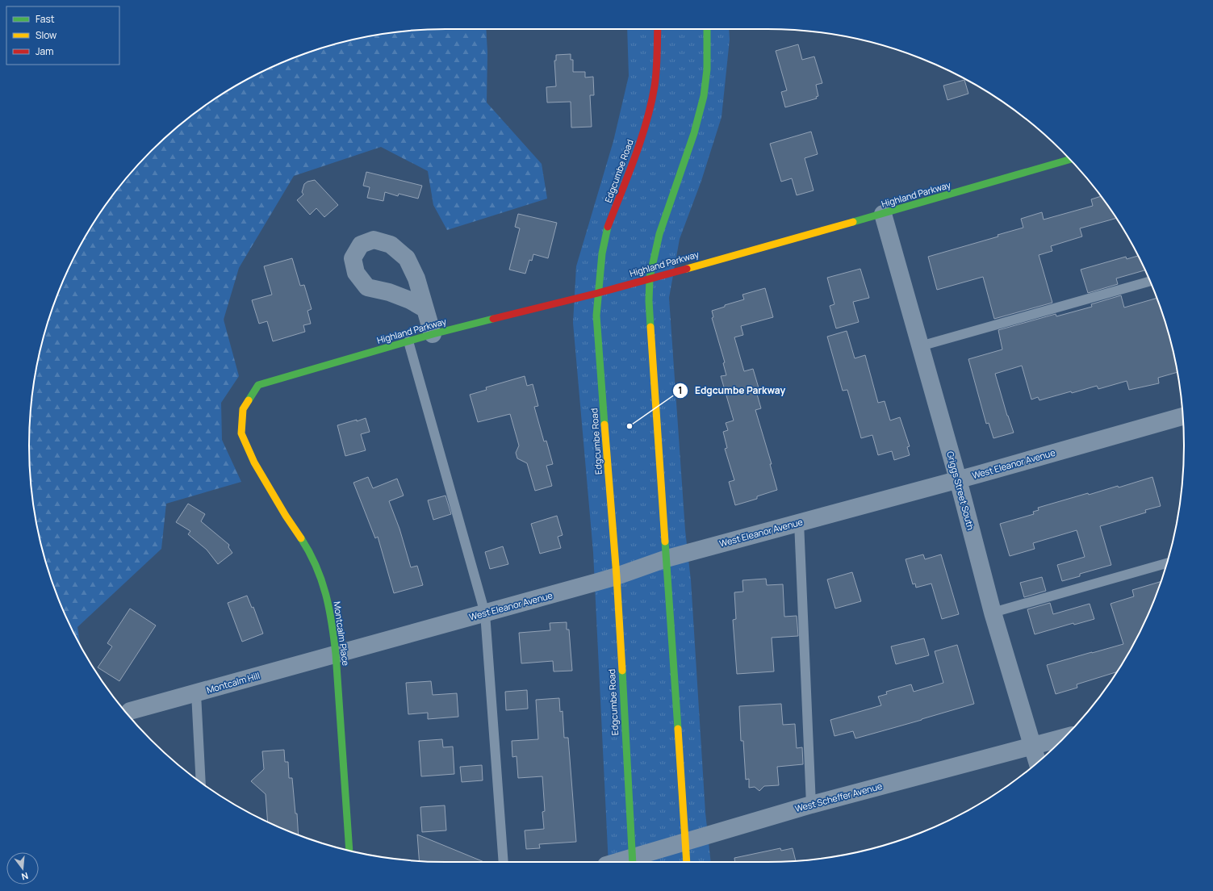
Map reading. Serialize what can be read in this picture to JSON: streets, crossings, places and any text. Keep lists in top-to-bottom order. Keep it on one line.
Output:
{"streets":{"street":["Edgcumbe Road","Highland Parkway","West Eleanor Avenue","Griggs Street South","Montcalm Place","Montcalm Hill","West Scheffer Avenue"]},"crossings":[["Edgcumbe Road","Highland Parkway"],["Edgcumbe Road","West Eleanor Avenue"],["Edgcumbe Road","West Scheffer Avenue"],["Highland Parkway","Griggs Street South"],["Highland Parkway","Montcalm Place"],["West Eleanor Avenue","Griggs Street South"],["West Eleanor Avenue","Montcalm Place"],["West Eleanor Avenue","Montcalm Hill"],["Griggs Street South","West Scheffer Avenue"],["Montcalm Place","Montcalm Hill"]],"places":["Edgcumbe Parkway"],"legend":["Fast","Slow","Jam"],"north":"bottom"}
